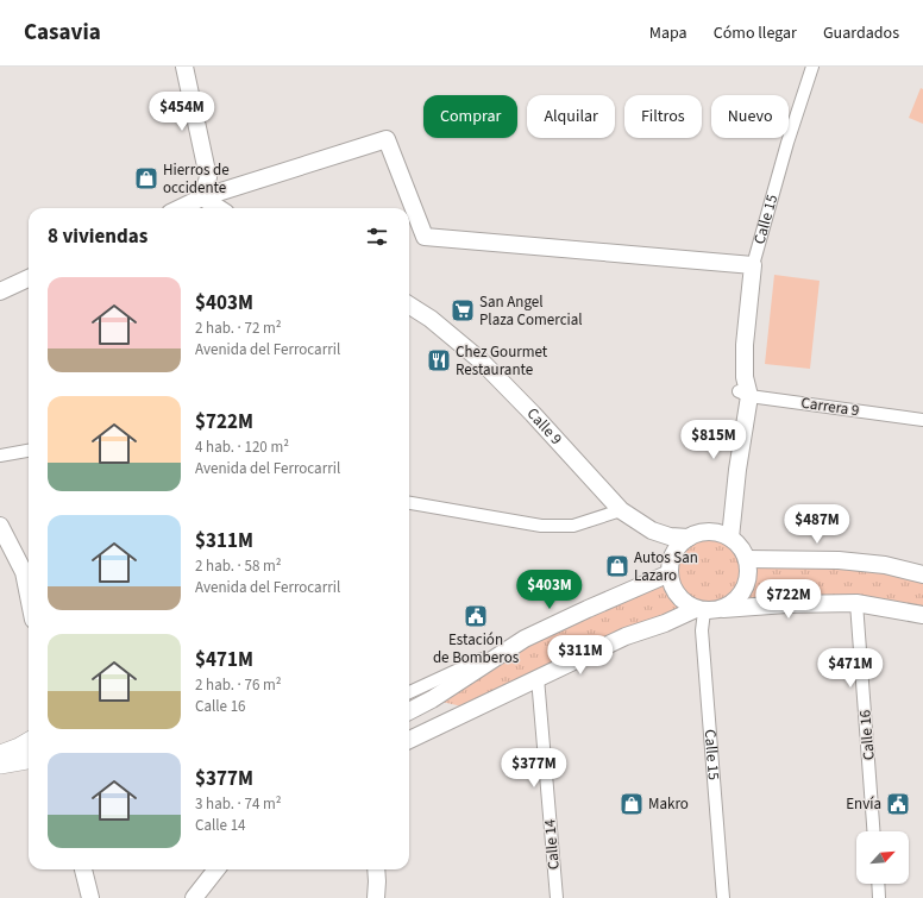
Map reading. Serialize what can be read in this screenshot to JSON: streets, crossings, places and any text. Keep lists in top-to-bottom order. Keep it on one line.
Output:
{"streets":{"main road":["Calle 15","Calle 9"],"street":["Carrera 9","Calle 16","Calle 14"]},"crossings":[["Calle 15","Carrera 9"],["Calle 15","Calle 9"]],"places":{"shop":["Hierros de occidente","Autos San Lazaro","Makro"],"supermarket":["San Angel Plaza Comercial"],"restaurant":["Chez Gourmet Restaurante"],"public building":["Estación de Bomberos","Envía"]},"north":"top right","page":{"header":"Casavia","nav":["Mapa","Cómo llegar","Guardados"],"price":["$454M","$815M","$487M","$403M","$722M","$311M","$471M","$377M"],"chip":["Comprar","Alquilar","Filtros","Nuevo"],"heading":"8 viviendas","list":[{"name":"$403M","note":"2 hab. · 72 m² · Avenida del Ferrocarril"},{"name":"$722M","note":"4 hab. · 120 m² · Avenida del Ferrocarril"},{"name":"$311M","note":"2 hab. · 58 m² · Avenida del Ferrocarril"},{"name":"$471M","note":"2 hab. · 76 m² · Calle 16"},{"name":"$377M","note":"3 hab. · 74 m² · Calle 14"}]}}
